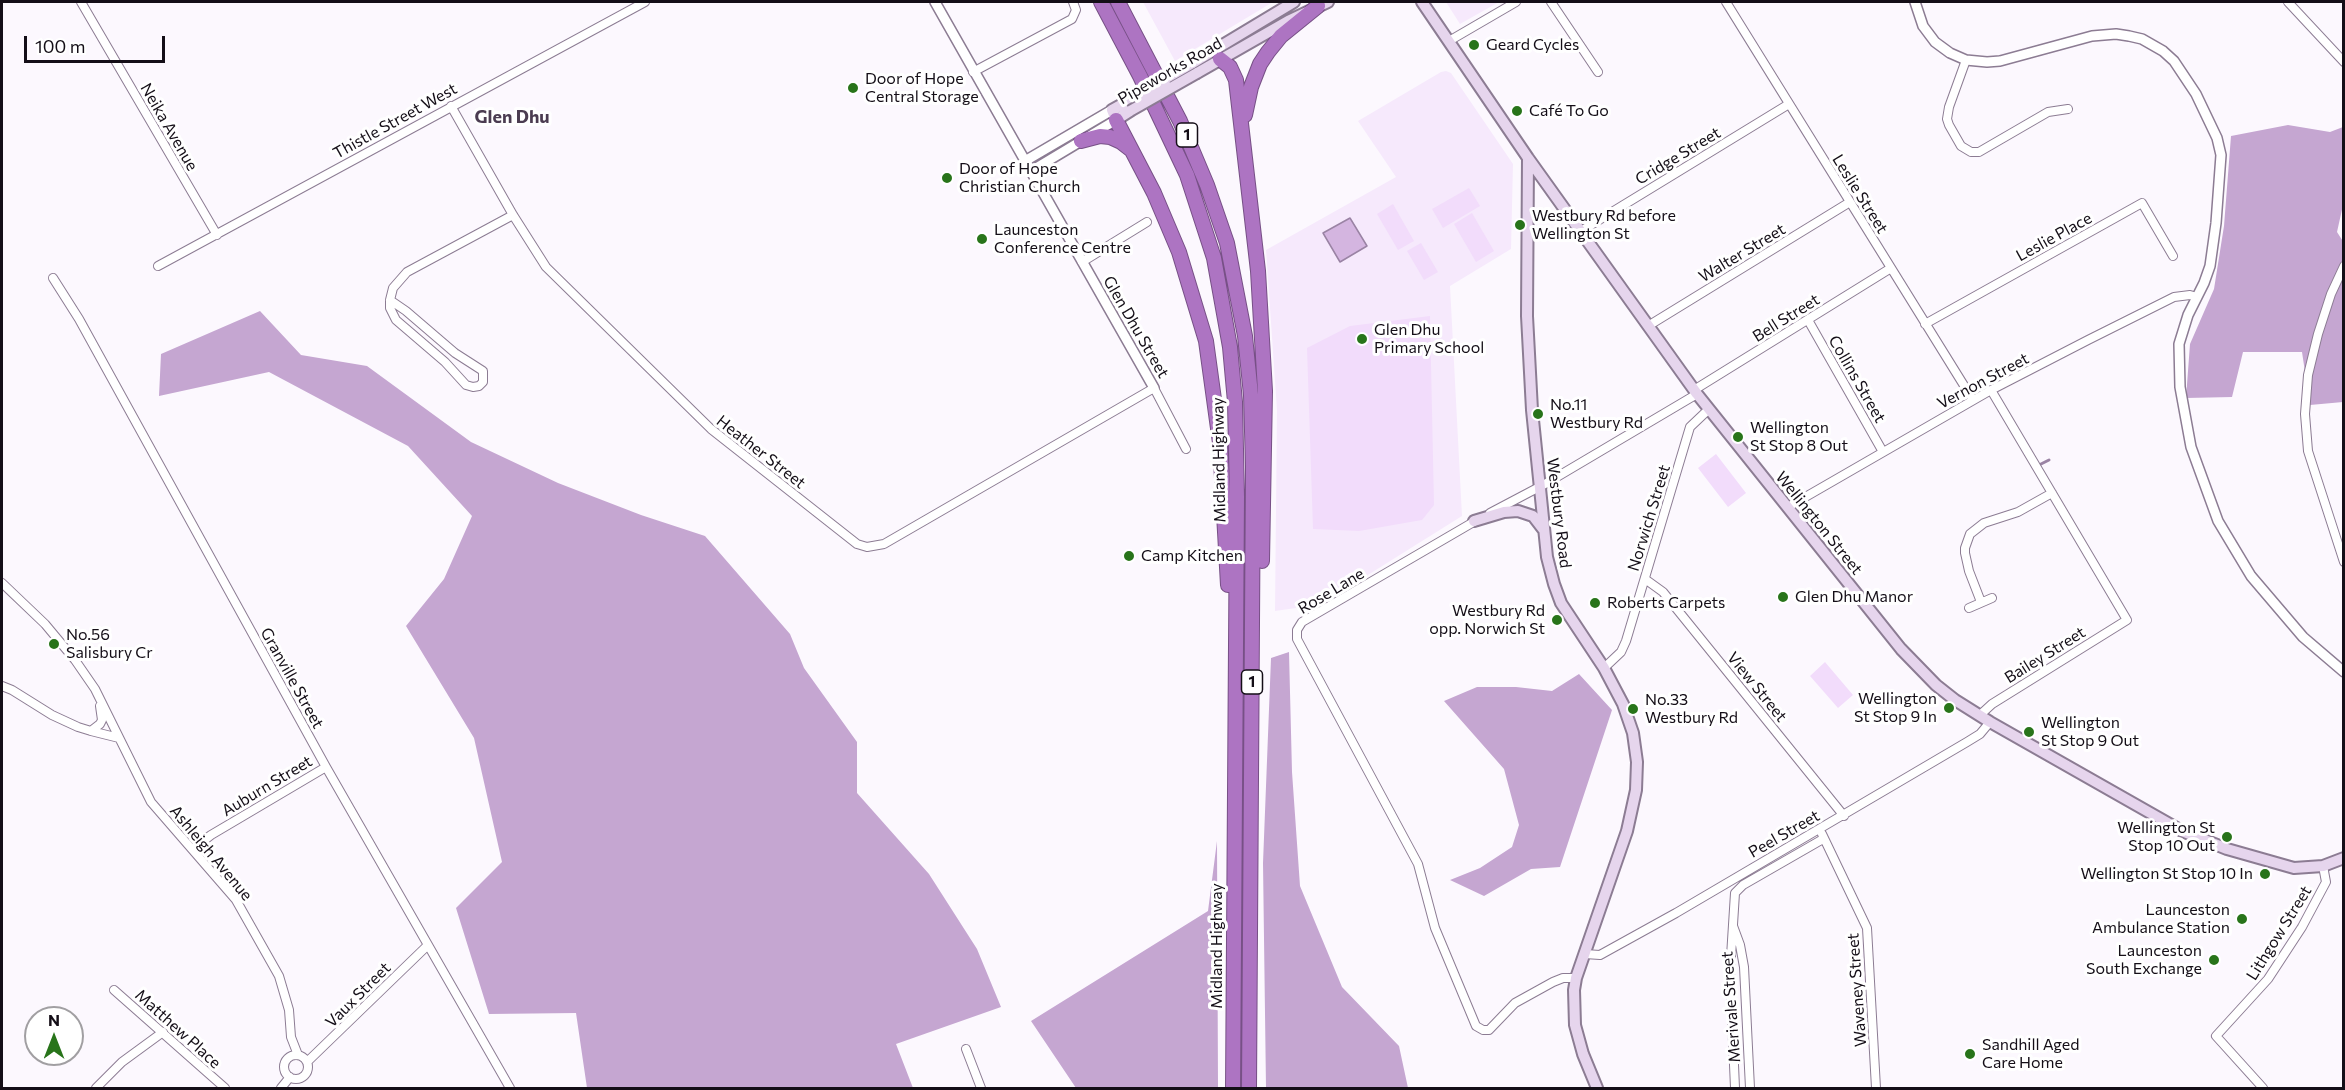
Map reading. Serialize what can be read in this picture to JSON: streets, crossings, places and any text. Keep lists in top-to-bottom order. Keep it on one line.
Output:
{"streets":{"highway":["1","Midland Highway"],"main road":["Pipeworks Road","Westbury Road","Wellington Street"],"street":["Thistle Street West","Neika Avenue","Cridge Street","Leslie Street","Leslie Place","Walter Street","Bell Street","Glen Dhu Street","Collins Street","Vernon Street","Heather Street","Norwich Street","Rose Lane","Bailey Street","Granville Street","View Street","Auburn Street","Peel Street","Ashleigh Avenue","Lithgow Street","Waveney Street","Vaux Street","Merivale Street","Matthew Place"]},"crossings":[["Pipeworks Road","Glen Dhu Street"],["Thistle Street West","Neika Avenue"],["Thistle Street West","Heather Street"],["Cridge Street","Leslie Street"],["Cridge Street","Wellington Street"],["Leslie Street","Leslie Place"],["Leslie Street","Walter Street"],["Leslie Street","Bell Street"],["Leslie Street","Vernon Street"],["Walter Street","Wellington Street"],["Bell Street","Collins Street"],["Bell Street","Wellington Street"],["Bell Street","Rose Lane"],["Glen Dhu Street","Heather Street"],["Collins Street","Vernon Street"],["Vernon Street","Wellington Street"],["Westbury Road","Norwich Street"],["Westbury Road","Wellington Street"],["Westbury Road","Rose Lane"],["Westbury Road","Peel Street"],["Norwich Street","Wellington Street"],["Norwich Street","View Street"],["Wellington Street","Rose Lane"],["Wellington Street","Bailey Street"],["Wellington Street","Peel Street"],["Wellington Street","Lithgow Street"],["Granville Street","Auburn Street"],["Granville Street","Vaux Street"],["View Street","Peel Street"],["Auburn Street","Ashleigh Avenue"],["Peel Street","Waveney Street"],["Ashleigh Avenue","Vaux Street"],["Waveney Street","Merivale Street"]],"districts":["Glen Dhu"],"places":["Geard Cycles","Door of Hope Central Storage","Café To Go","Door of Hope Christian Church","Westbury Rd before Wellington St","Launceston Conference Centre","Glen Dhu Primary School","No.11 Westbury Rd","Wellington St Stop 8 Out","Camp Kitchen","Glen Dhu Manor","Roberts Carpets","Westbury Rd opp. Norwich St","No.56 Salisbury Cr","Wellington St Stop 9 In","No.33 Westbury Rd","Wellington St Stop 9 Out","Wellington St Stop 10 Out","Wellington St Stop 10 In","Launceston Ambulance Station","Launceston South Exchange","Sandhill Aged Care Home"],"scale_bar":"100 m","north":"top"}
